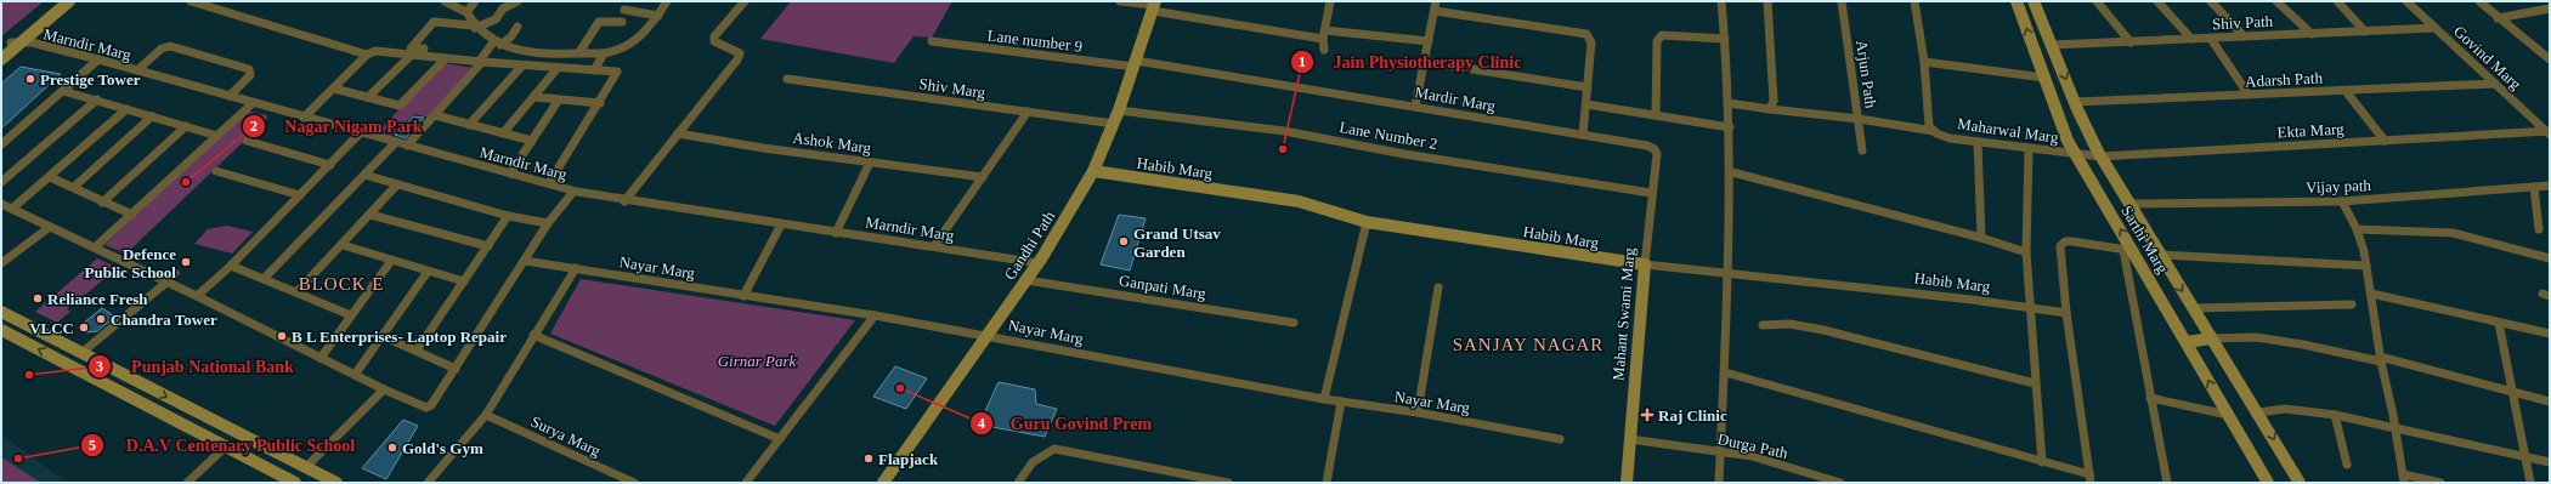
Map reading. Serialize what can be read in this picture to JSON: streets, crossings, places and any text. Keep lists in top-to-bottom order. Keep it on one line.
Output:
{"streets":{"street":["Shiv Path","Lane number 9","Marndir Marg","Govind Marg","Arjun Path","Adarsh Path","Shiv Marg","Mardir Marg","Maharwal Marg","Ekta Marg","Lane Number 2","Ashok Marg","Habib Marg","Vijay path","Sarthi Marg","Gandhi Path","Nayar Marg","Ganpati Marg","Mahant Swami Marg","Surya Marg","Durga Path"]},"crossings":[["Shiv Path","Govind Marg"],["Lane number 9","Mardir Marg"],["Lane number 9","Gandhi Path"],["Marndir Marg","Gandhi Path"],["Govind Marg","Adarsh Path"],["Govind Marg","Ekta Marg"],["Arjun Path","Maharwal Marg"],["Shiv Marg","Gandhi Path"],["Mardir Marg","Gandhi Path"],["Mardir Marg","Mahant Swami Marg"],["Maharwal Marg","Ekta Marg"],["Maharwal Marg","Sarthi Marg"],["Ekta Marg","Sarthi Marg"],["Lane Number 2","Gandhi Path"],["Lane Number 2","Mahant Swami Marg"],["Habib Marg","Gandhi Path"],["Habib Marg","Mahant Swami Marg"],["Gandhi Path","Nayar Marg"],["Gandhi Path","Ganpati Marg"],["Mahant Swami Marg","Durga Path"]],"districts":["BLOCK E","SANJAY NAGAR"],"parks":["Girnar Park"],"places":{"other":["Prestige Tower","Jain Physiotherapy Clinic","Nagar Nigam Park","Grand Utsav Garden","Defence Public School","Reliance Fresh","Chandra Tower","VLCC","B L Enterprises- Laptop Repair","Punjab National Bank","Guru Govind Prem","Gold's Gym","D.A.V Centenary Public School","Flapjack"],"health":["Raj Clinic"]}}
